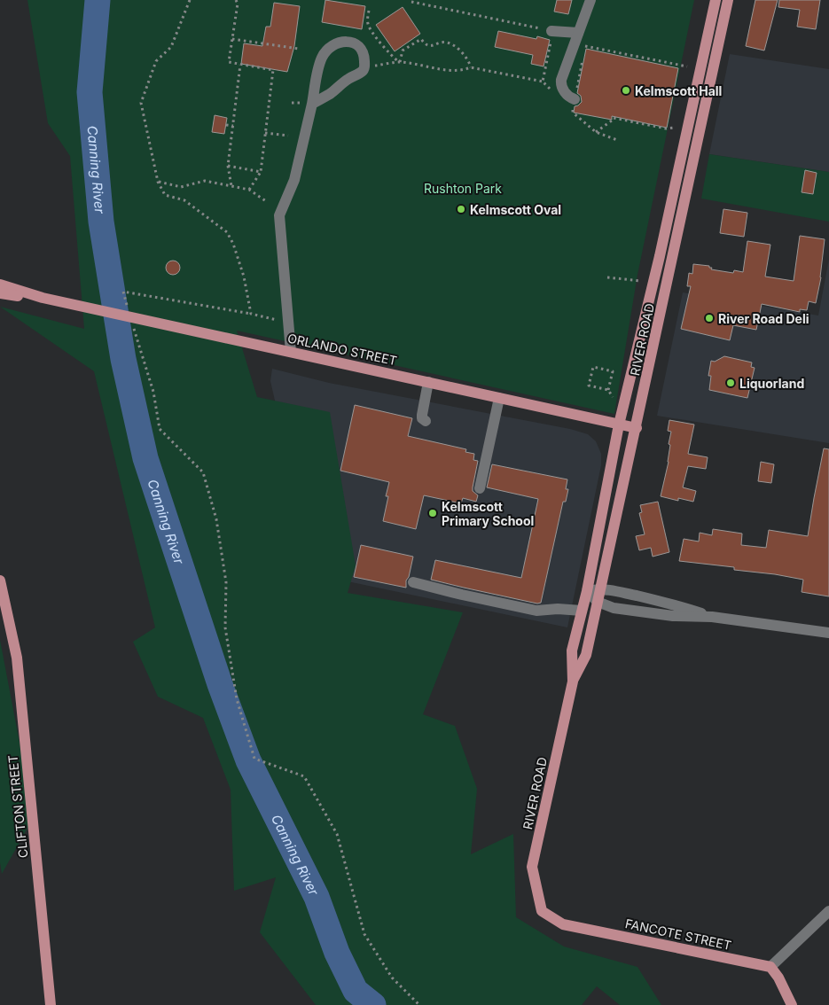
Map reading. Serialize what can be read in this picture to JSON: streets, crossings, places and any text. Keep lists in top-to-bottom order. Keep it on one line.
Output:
{"streets":{"main road":["RIVER ROAD","ORLANDO STREET","CLIFTON STREET","FANCOTE STREET"]},"crossings":[["RIVER ROAD","ORLANDO STREET"],["RIVER ROAD","FANCOTE STREET"]],"water":["Canning River"],"parks":["Rushton Park"],"places":["Kelmscott Hall","Kelmscott Oval","River Road Deli","Liquorland","Kelmscott Primary School"]}
